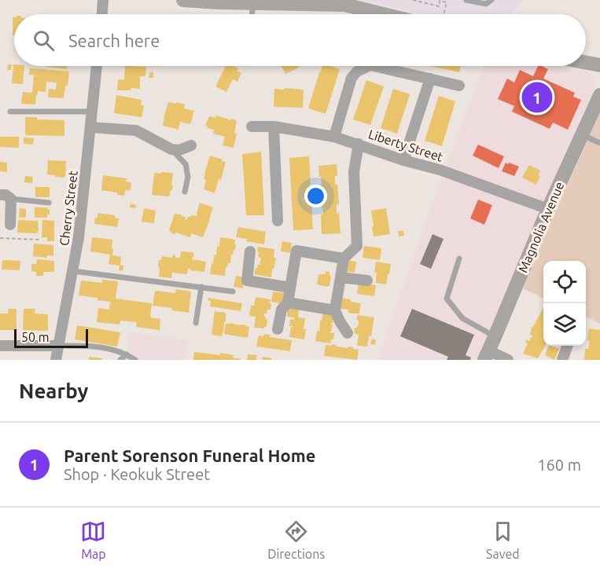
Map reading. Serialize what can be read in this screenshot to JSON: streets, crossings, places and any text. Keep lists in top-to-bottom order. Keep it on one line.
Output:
{"streets":{"street":["Liberty Street","Cherry Street","Magnolia Avenue"]},"crossings":[["Liberty Street","Magnolia Avenue"]],"scale_bar":"50 m","page":{"search":"Search here","pins":"1","scale":"50 m","heading":"Nearby","list":[{"mark":"1","name":"Parent Sorenson Funeral Home","note":"Shop · Keokuk Street","value":"160 m"}],"nav":["Map","Directions","Saved"]}}
